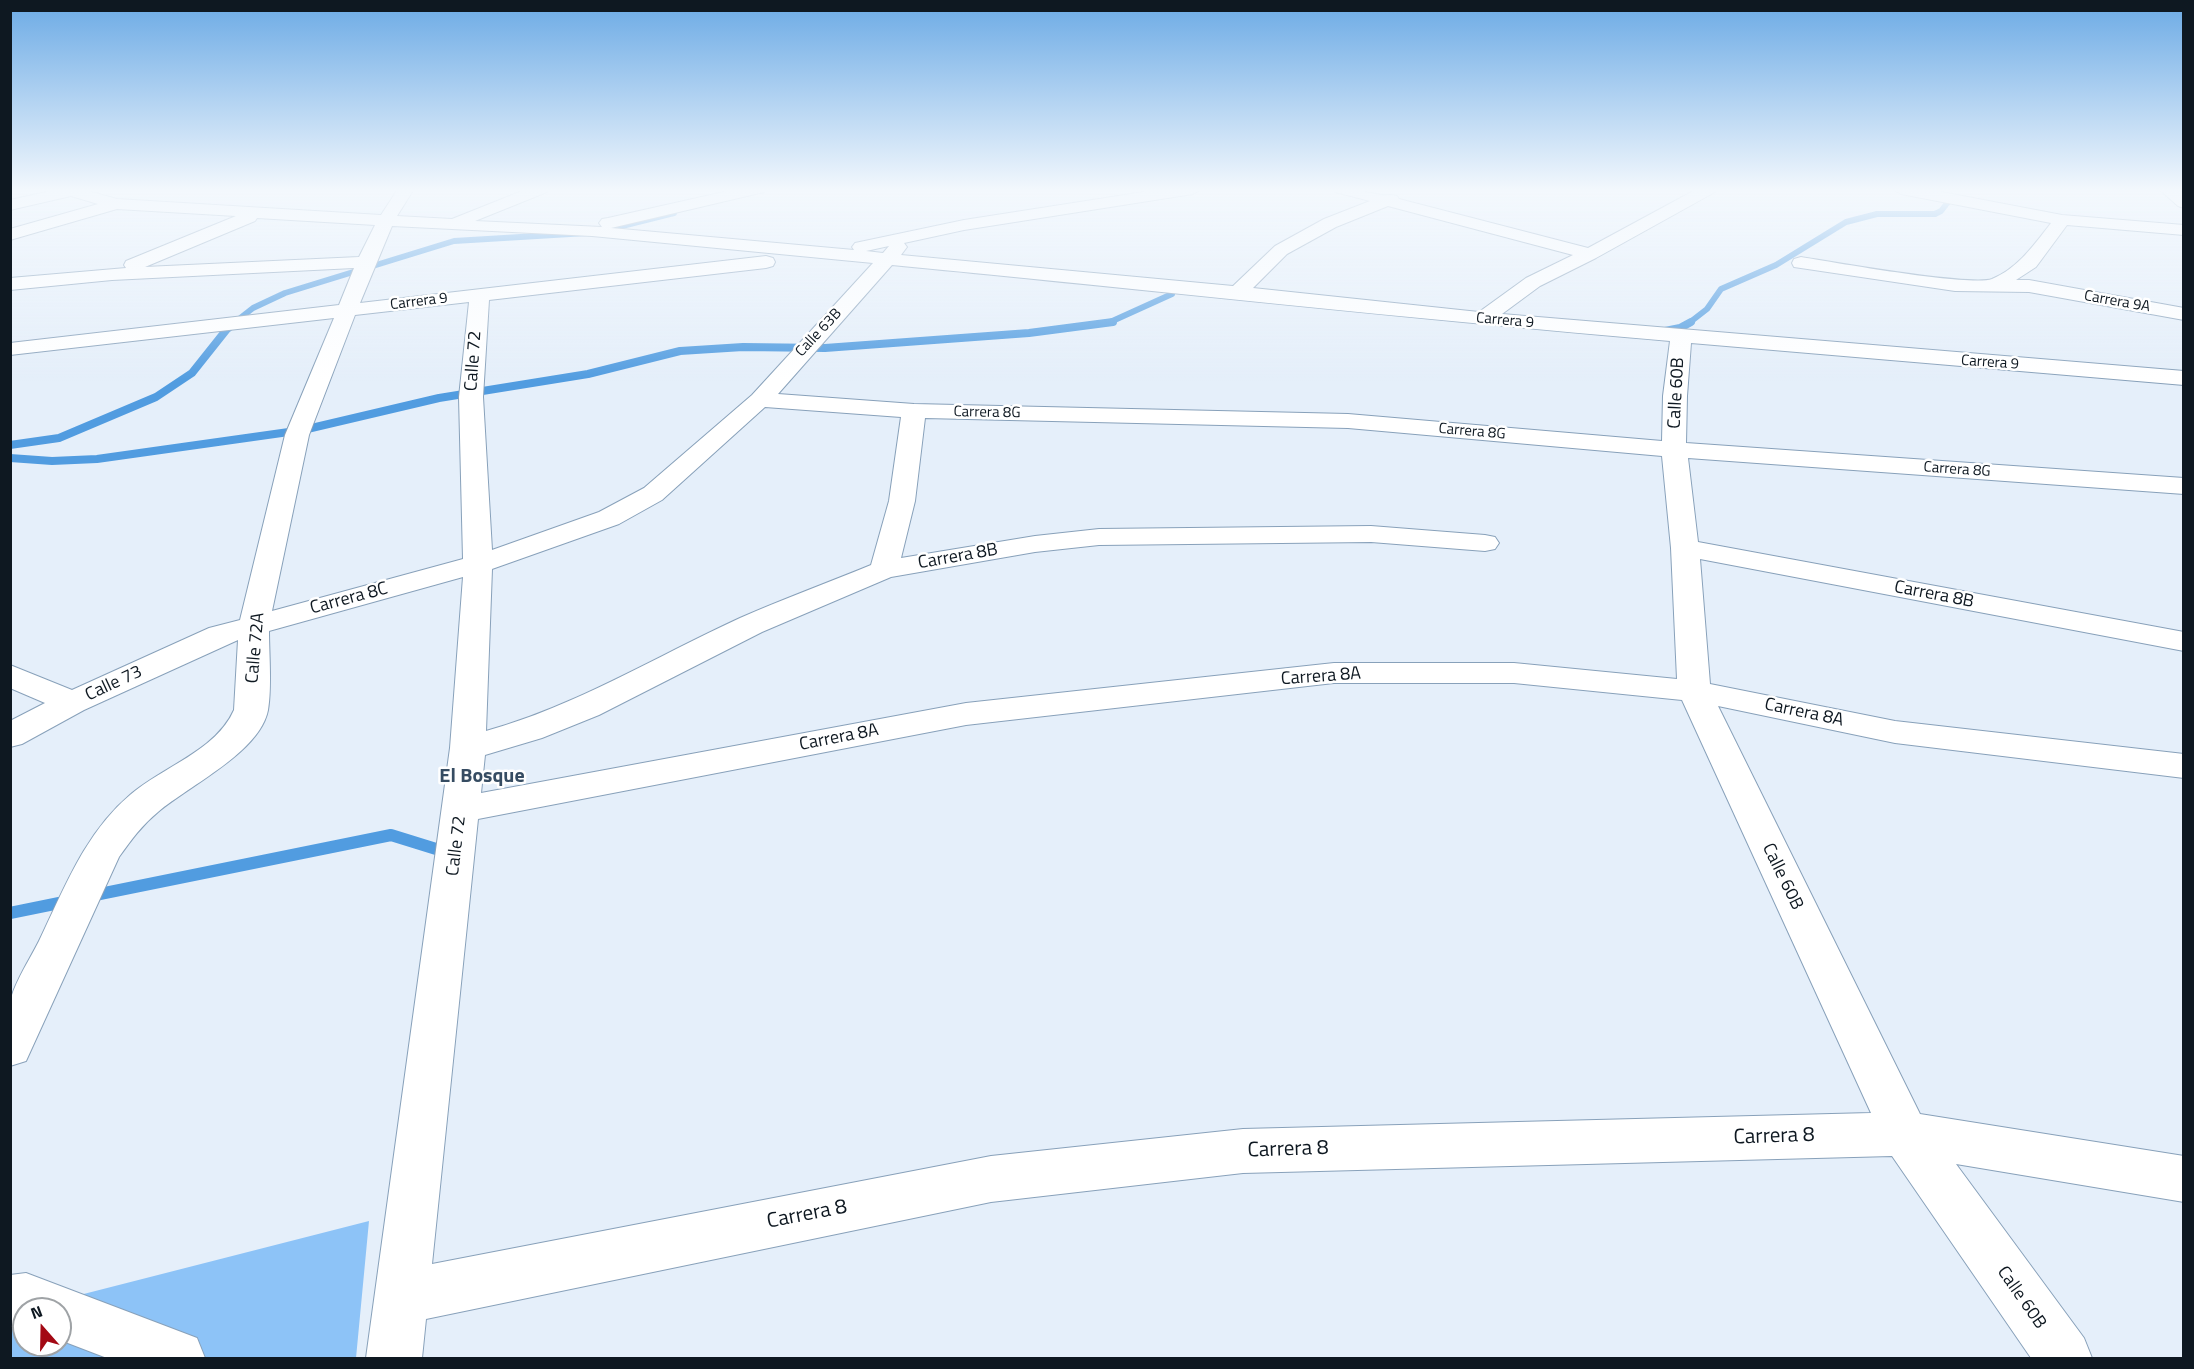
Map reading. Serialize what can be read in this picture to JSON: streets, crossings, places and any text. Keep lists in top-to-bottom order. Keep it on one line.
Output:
{"streets":{"street":["Carrera 9","Carrera 9A","Calle 63B","Calle 72","Calle 60B","Carrera 8G","Carrera 8B","Carrera 8C","Calle 72A","Carrera 8A","Calle 73","Carrera 8"]},"crossings":[["Carrera 9","Calle 63B"],["Carrera 9","Calle 72"],["Carrera 9","Calle 60B"],["Carrera 9","Calle 72A"],["Calle 63B","Calle 72"],["Calle 63B","Carrera 8G"],["Calle 63B","Carrera 8C"],["Calle 72","Carrera 8B"],["Calle 72","Carrera 8C"],["Calle 72","Carrera 8A"],["Calle 72","Carrera 8"],["Calle 60B","Carrera 8G"],["Calle 60B","Carrera 8B"],["Calle 60B","Carrera 8A"],["Calle 60B","Carrera 8"],["Carrera 8C","Calle 72A"],["Carrera 8C","Calle 73"]],"districts":["El Bosque"],"north":"top"}
